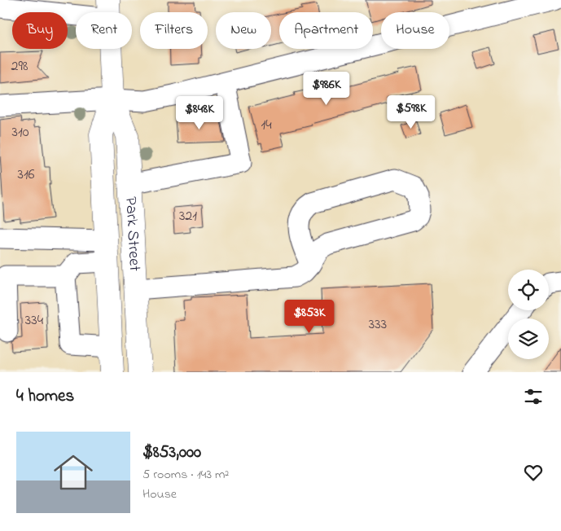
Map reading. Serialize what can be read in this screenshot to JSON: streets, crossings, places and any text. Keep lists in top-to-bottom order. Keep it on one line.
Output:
{"streets":{"main road":["Park Street"]},"house_numbers":["298","14","310","316","321","334","333"],"page":{"chip":["Buy","Rent","Filters","New","Apartment","House"],"price":["$986K","$598K","$848K","$853K"],"heading":"4 homes","list":[{"name":"$853,000","note":"5 rooms · 143 m² · House"}]}}
